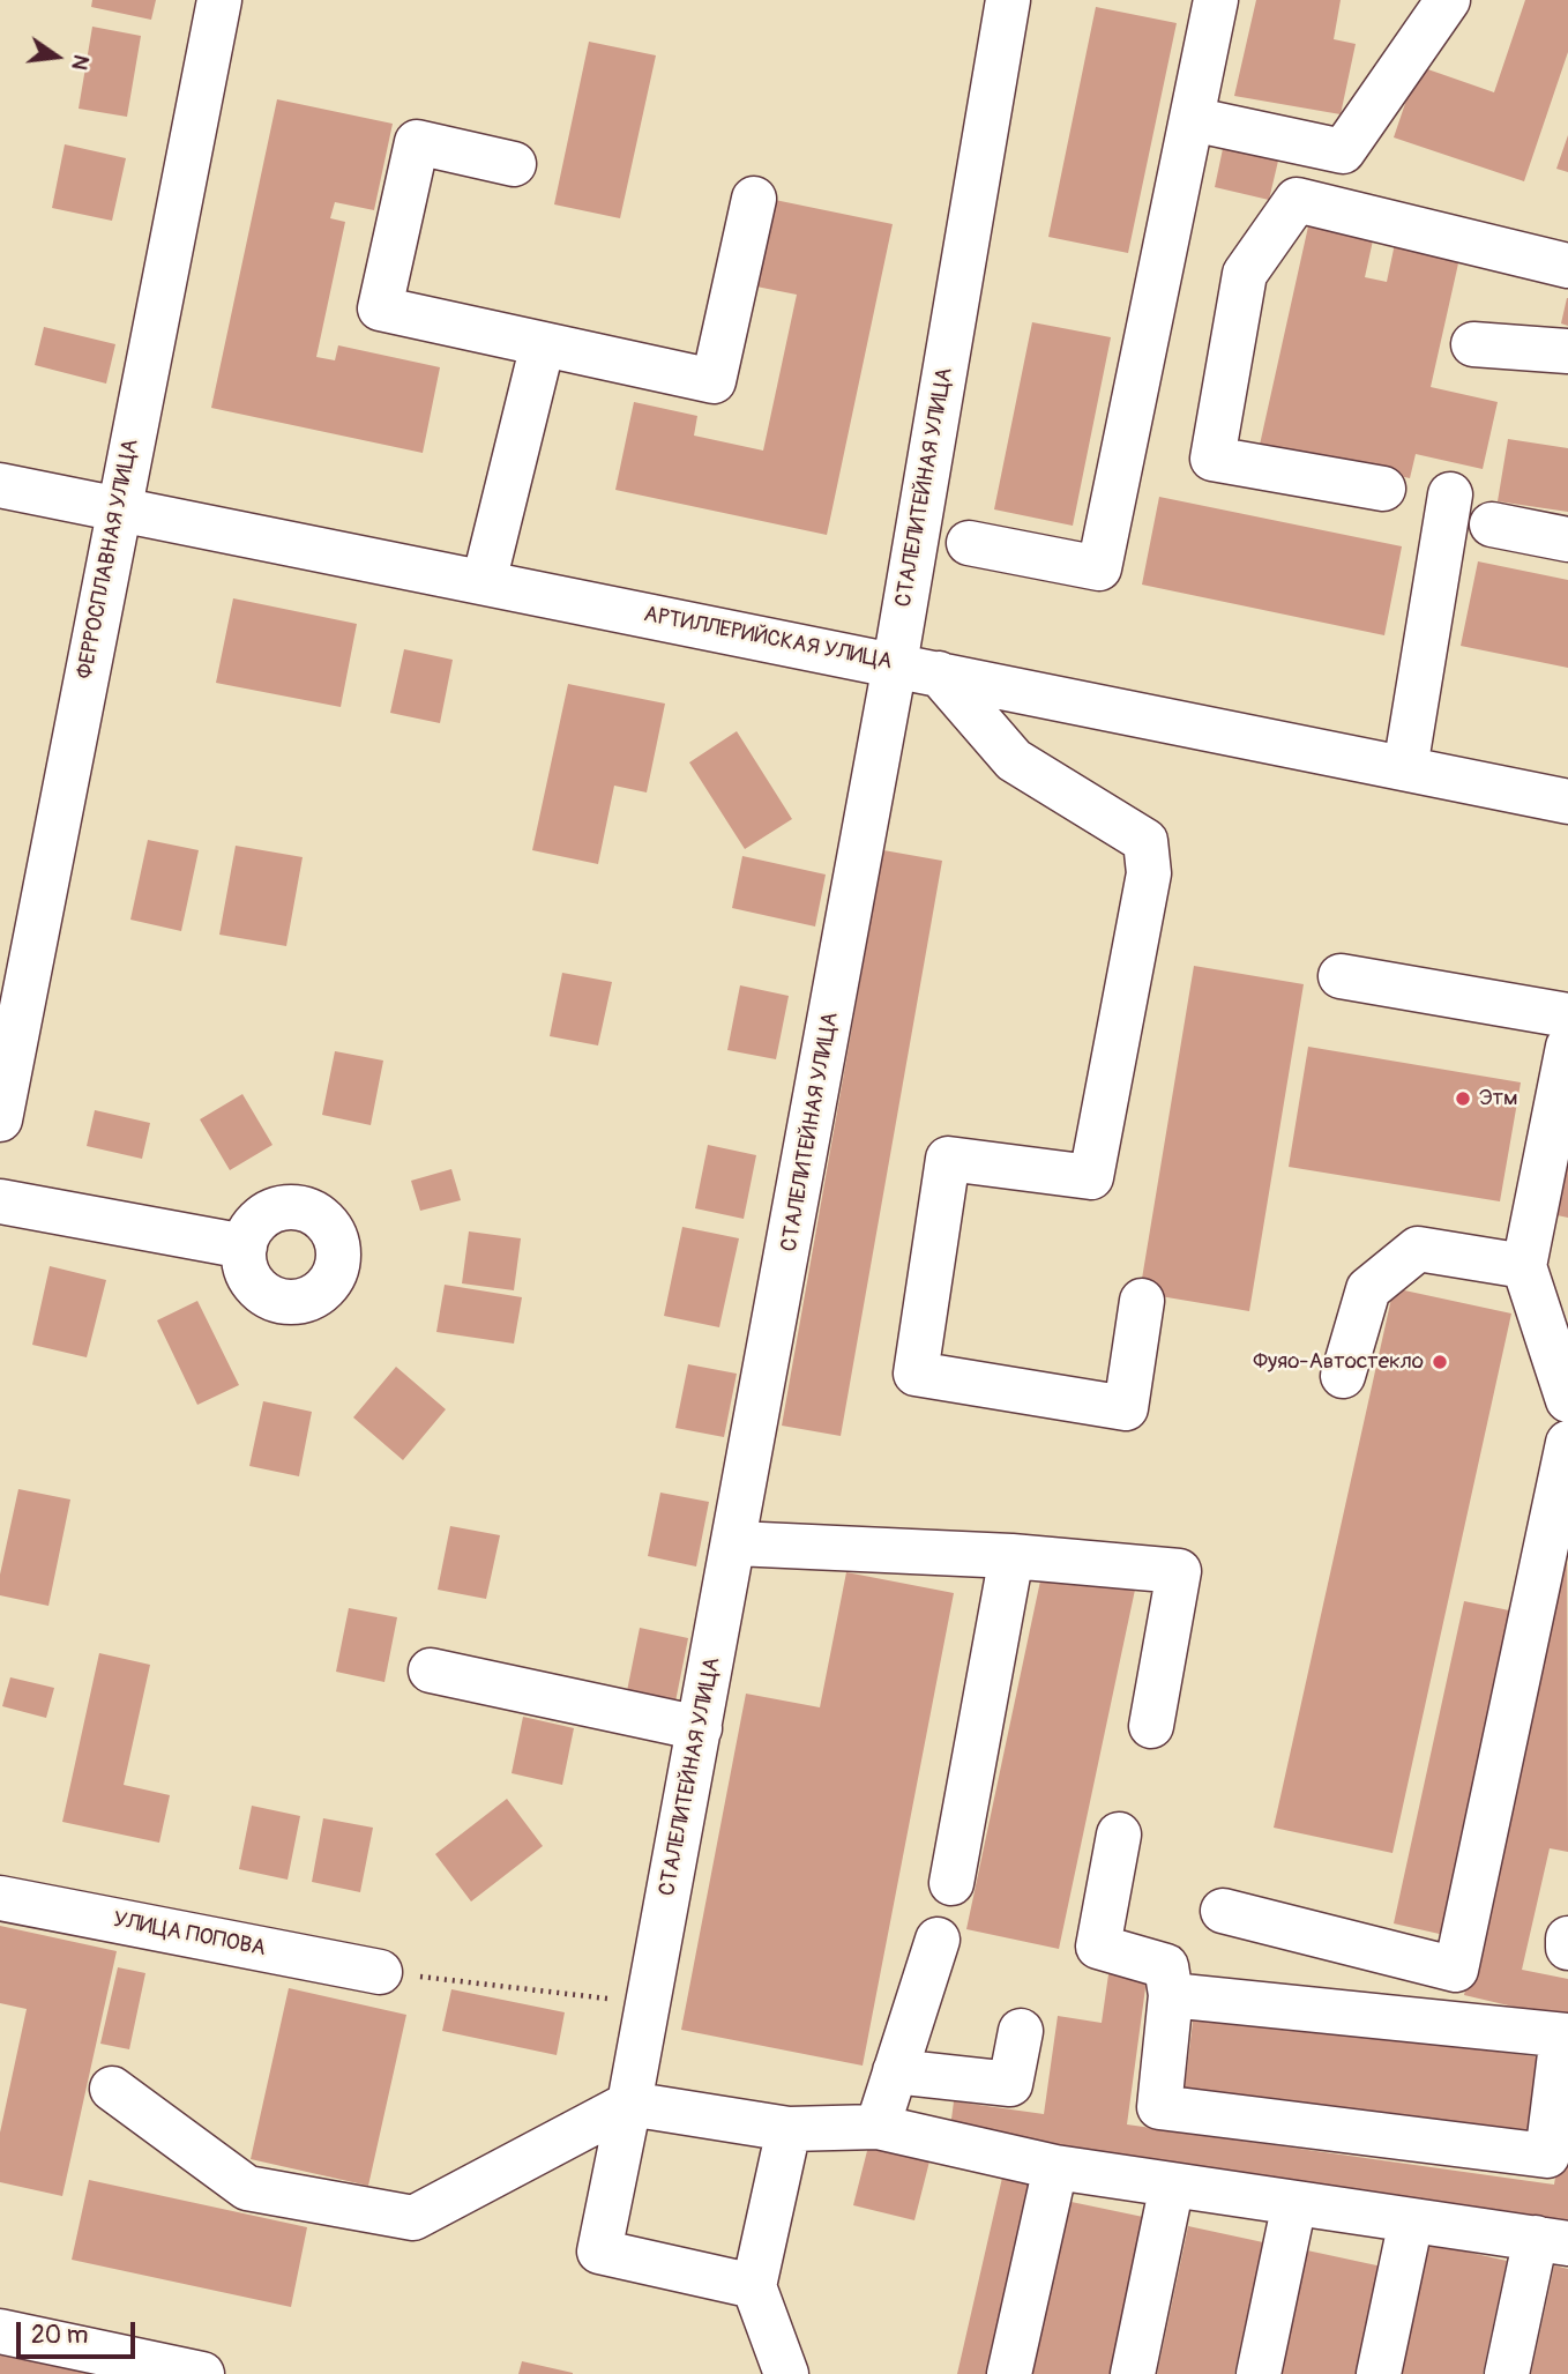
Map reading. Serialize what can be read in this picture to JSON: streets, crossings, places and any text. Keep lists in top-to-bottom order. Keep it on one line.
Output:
{"streets":{"street":["СТАЛЕЛИТЕЙНАЯ УЛИЦА","ФЕРРОСПЛАВНАЯ УЛИЦА","АРТИЛЛЕРИЙСКАЯ УЛИЦА","УЛИЦА ПОПОВА"]},"crossings":[["СТАЛЕЛИТЕЙНАЯ УЛИЦА","АРТИЛЛЕРИЙСКАЯ УЛИЦА"],["ФЕРРОСПЛАВНАЯ УЛИЦА","АРТИЛЛЕРИЙСКАЯ УЛИЦА"]],"places":["Этм","Фуяо-Автостекло"],"scale_bar":"20 m","north":"right"}
